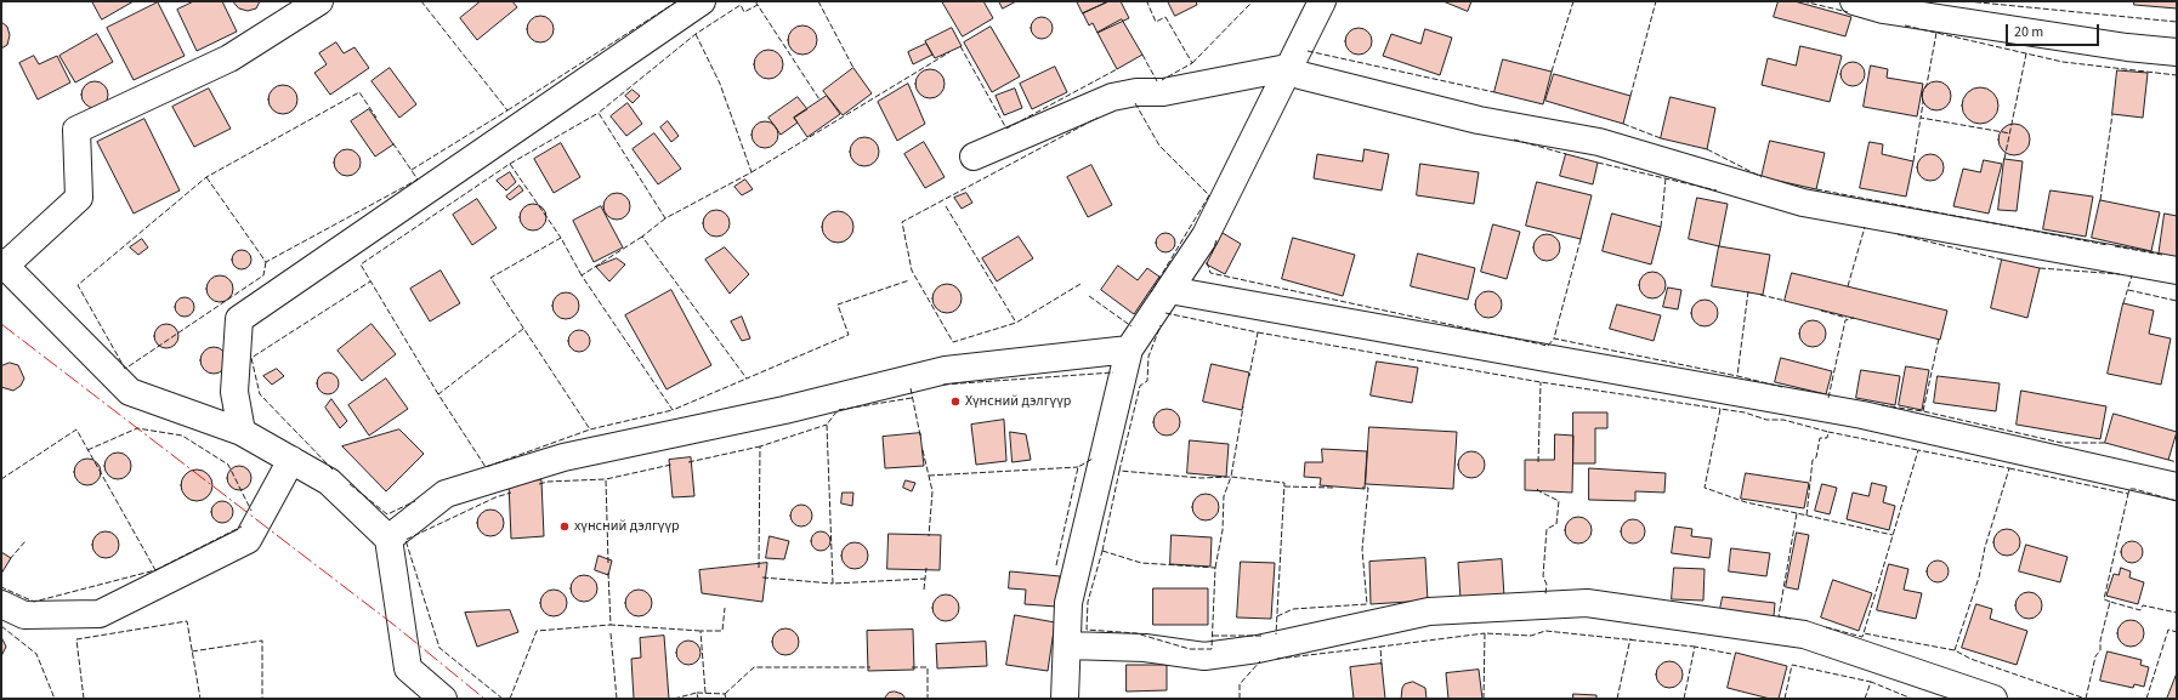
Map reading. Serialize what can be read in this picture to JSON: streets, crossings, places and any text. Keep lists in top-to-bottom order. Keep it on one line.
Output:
{"places":["Хүнсний дэлгүүр","хүнсний дэлгүүр"],"scale_bar":"20 m"}
